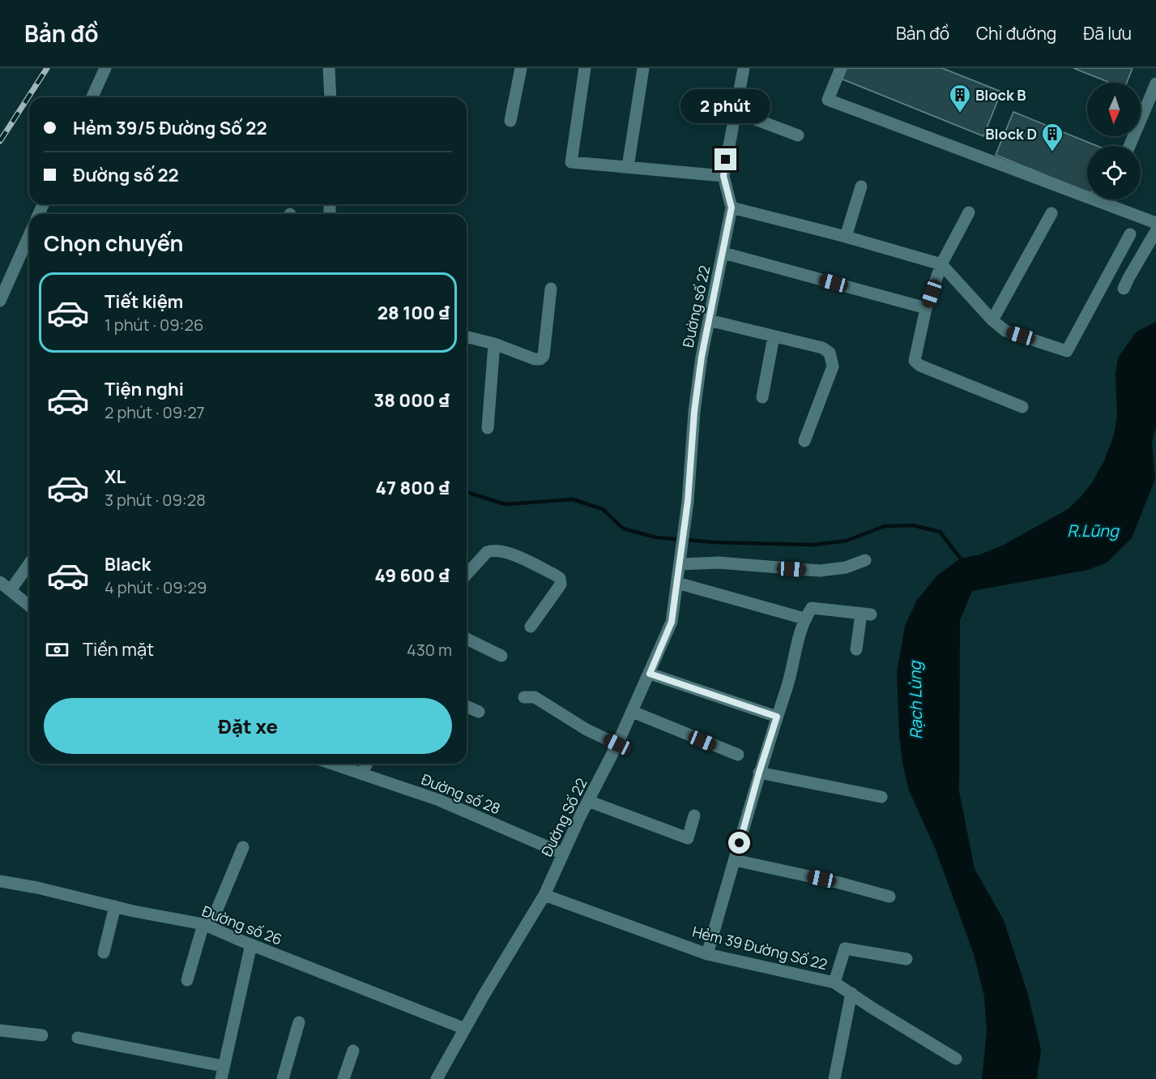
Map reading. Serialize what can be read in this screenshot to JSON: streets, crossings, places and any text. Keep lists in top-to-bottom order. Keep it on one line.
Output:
{"streets":{"street":["Đường số 22","Đường số 28","Đường Số 22","Đường số 26","Hẻm 39 Đường Số 22"]},"crossings":[["Đường số 22","Đường Số 22"],["Đường số 28","Đường Số 22"],["Đường Số 22","Đường số 26"],["Đường Số 22","Hẻm 39 Đường Số 22"]],"water":["R.Lũng","Rạch Lùng"],"places":{"building":["Block B","Block D"]},"north":"bottom","page":{"header":"Bản đồ","nav":["Bản đồ","Chỉ đường","Đã lưu"],"bubble":"2 phút","banner":["Hẻm 39/5 Đường Số 22","Đường số 22"],"heading":"Chọn chuyến","list":[{"name":"Tiết kiệm","note":"1 phút · 09:26","value":"28 100 ₫"},{"name":"Tiện nghi","note":"2 phút · 09:27","value":"38 000 ₫"},{"name":"XL","note":"3 phút · 09:28","value":"47 800 ₫"},{"name":"Black","note":"4 phút · 09:29","value":"49 600 ₫"}],"pay":["Tiền mặt","430 m"],"buttons":"Đặt xe"}}
